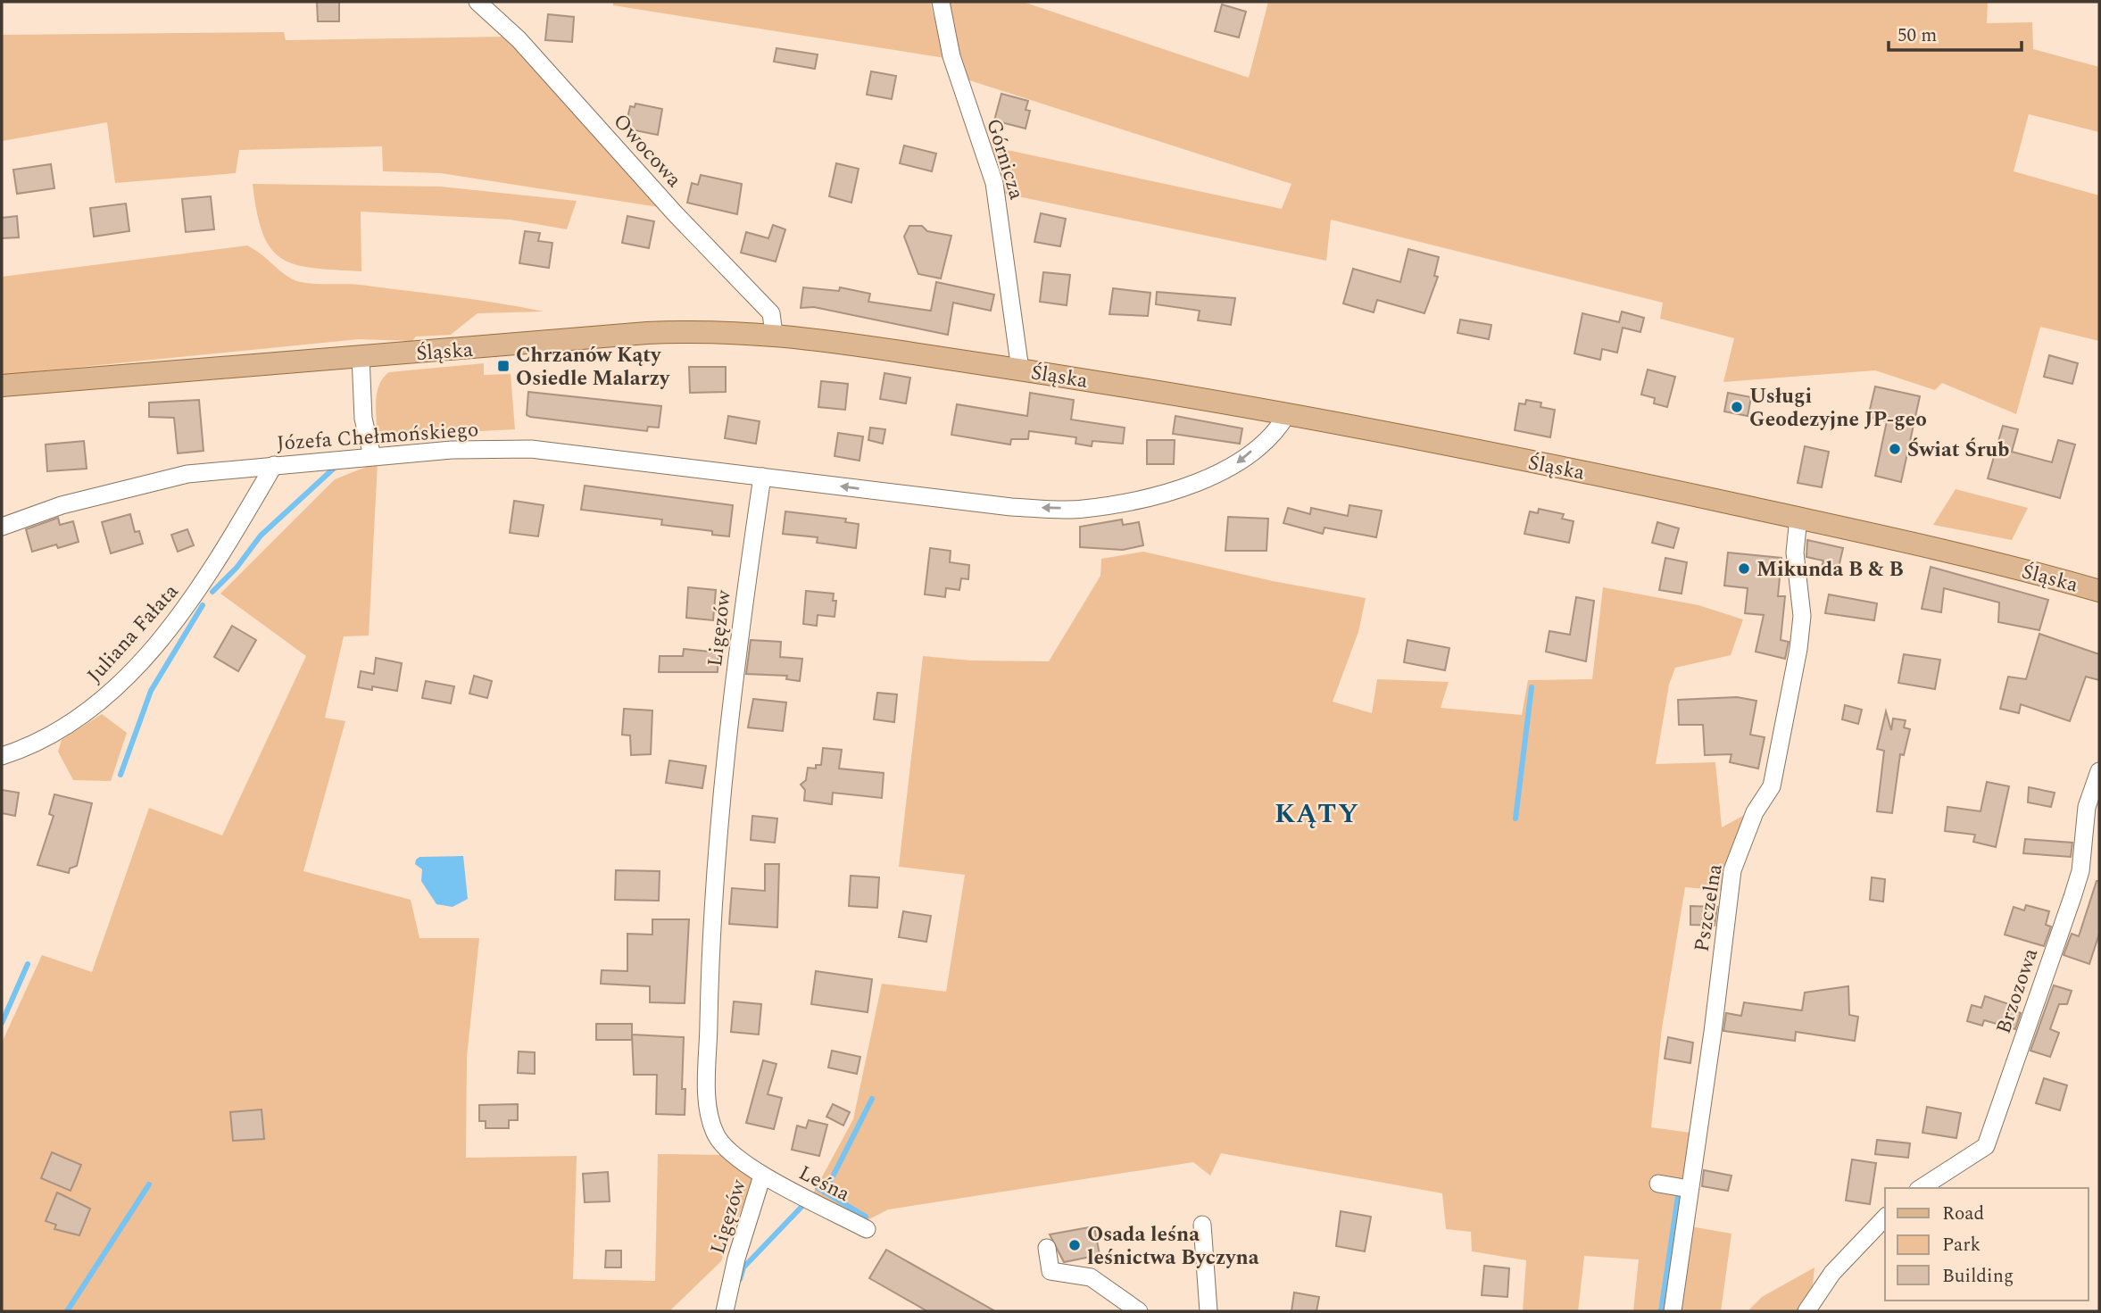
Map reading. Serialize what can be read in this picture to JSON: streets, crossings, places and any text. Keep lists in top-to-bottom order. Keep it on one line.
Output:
{"streets":{"main road":["Śląska"],"street":["Owocowa","Górnicza","Józefa Chełmońskiego","Ligęzów","Juliana Fałata","Pszczelna","Brzozowa","Leśna"]},"crossings":[["Owocowa","Śląska"],["Górnicza","Śląska"],["Śląska","Pszczelna"],["Józefa Chełmońskiego","Ligęzów"],["Józefa Chełmońskiego","Juliana Fałata"],["Ligęzów","Leśna"]],"districts":["KĄTY"],"places":{"transit":["Chrzanów Kąty Osiedle Malarzy"],"other":["Usługi Geodezyjne JP-geo","Świat Śrub","Mikunda B & B","Osada leśna leśnictwa Byczyna"]},"legend":["Road","Park","Building"],"scale_bar":"50 m"}
